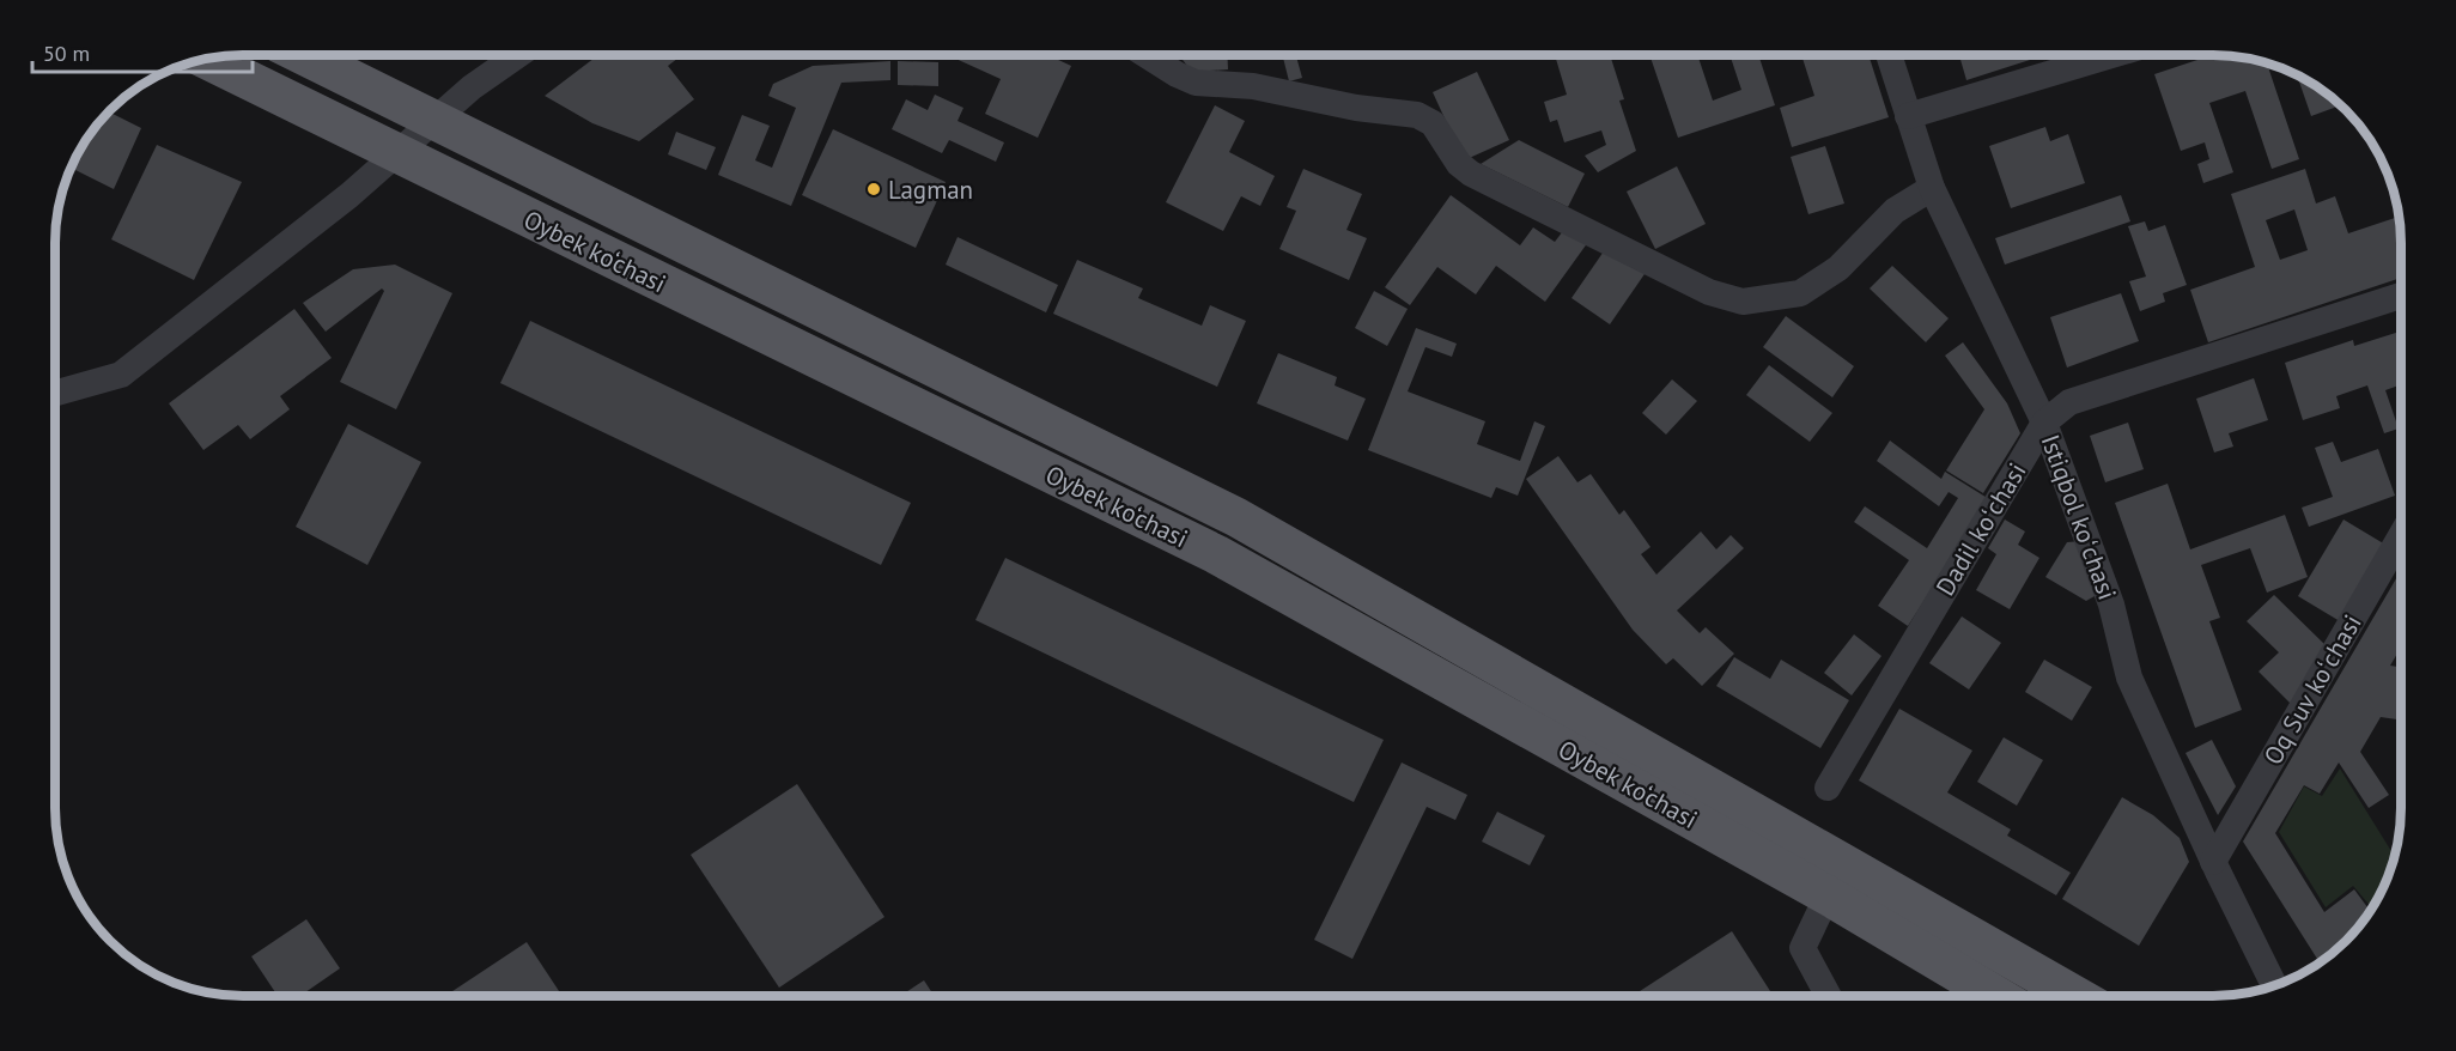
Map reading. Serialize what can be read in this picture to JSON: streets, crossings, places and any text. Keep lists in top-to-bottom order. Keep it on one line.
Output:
{"streets":{"main road":["Oybek ko‘chasi"],"street":["Istiqbol koʻchasi","Dadil koʻchasi","Oq Suv koʻchasi"]},"crossings":[["Istiqbol koʻchasi","Dadil koʻchasi"],["Istiqbol koʻchasi","Oq Suv koʻchasi"]],"places":["Lagman"],"scale_bar":"50 m"}
